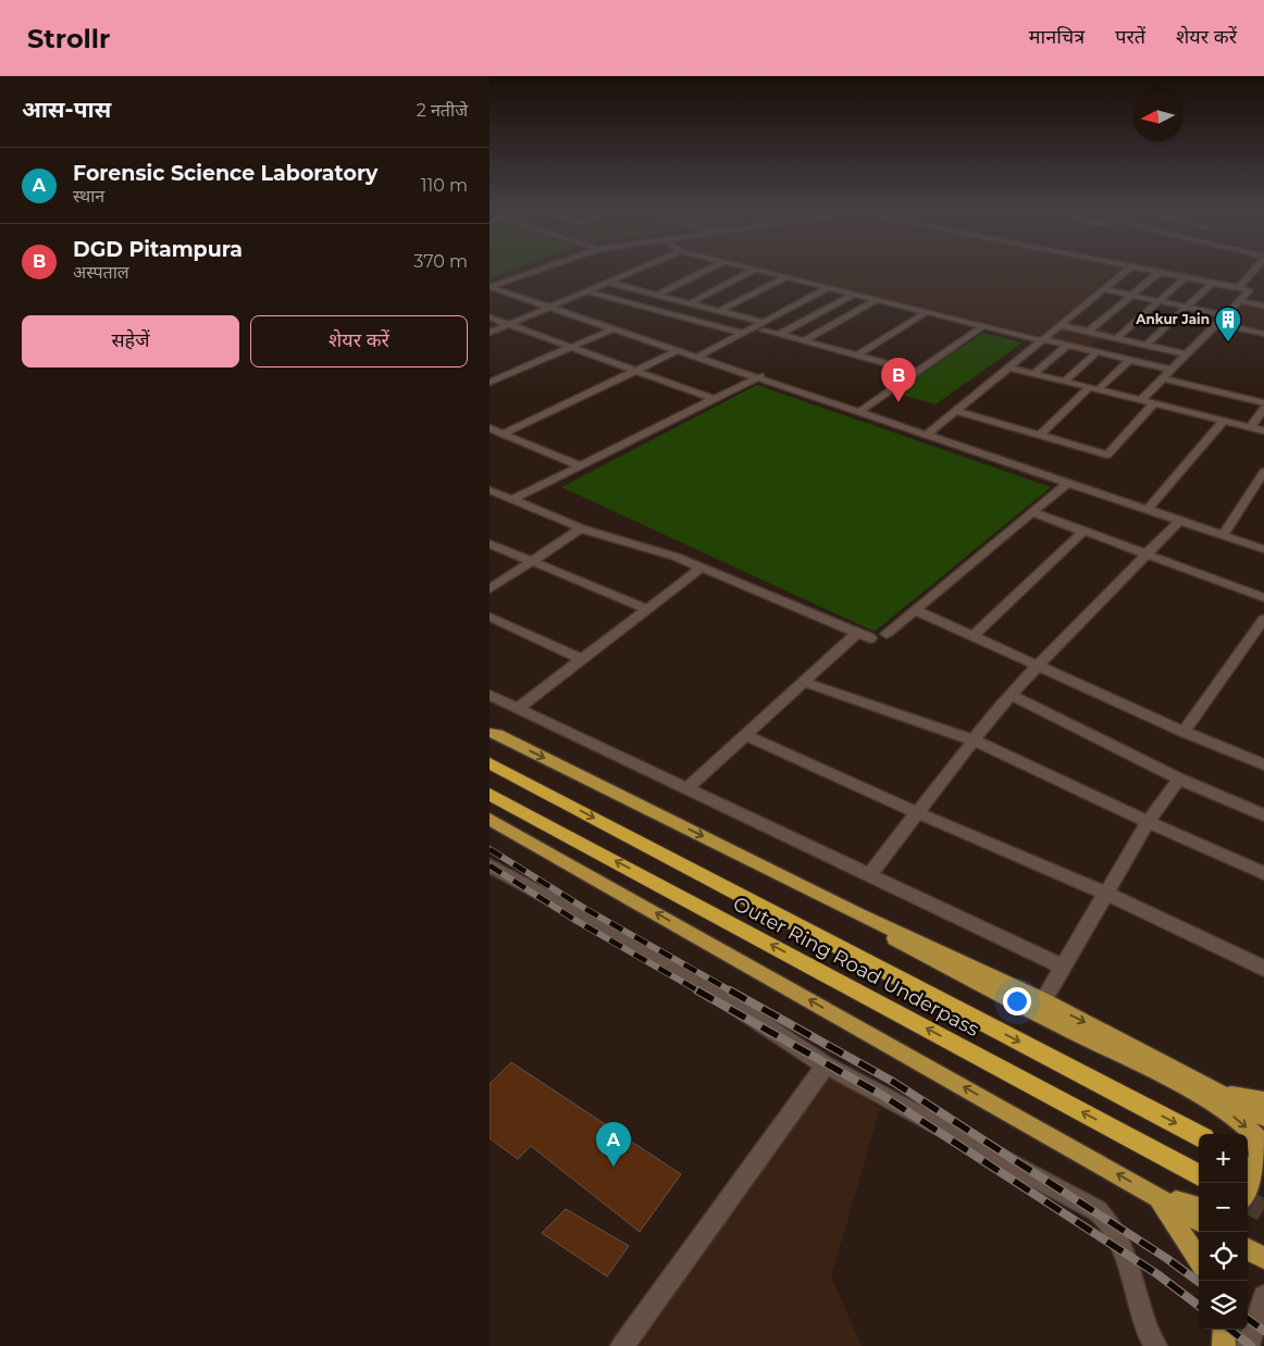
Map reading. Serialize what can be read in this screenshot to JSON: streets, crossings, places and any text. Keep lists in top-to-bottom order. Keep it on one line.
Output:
{"streets":{"highway":["Outer Ring Road Underpass"]},"places":{"building":["Ankur Jain"]},"north":"left","page":{"header":"Strollr","nav":["मानचित्र","परतें","शेयर करें"],"heading":["आस-पास","2 नतीजे"],"list":[{"mark":"A","name":"Forensic Science Laboratory","note":"स्थान","value":"110 m"},{"mark":"B","name":"DGD Pitampura","note":"अस्पताल","value":"370 m"}],"buttons":["सहेजें","शेयर करें"],"pins":["B","A"],"map_buttons":["+","−"]}}
